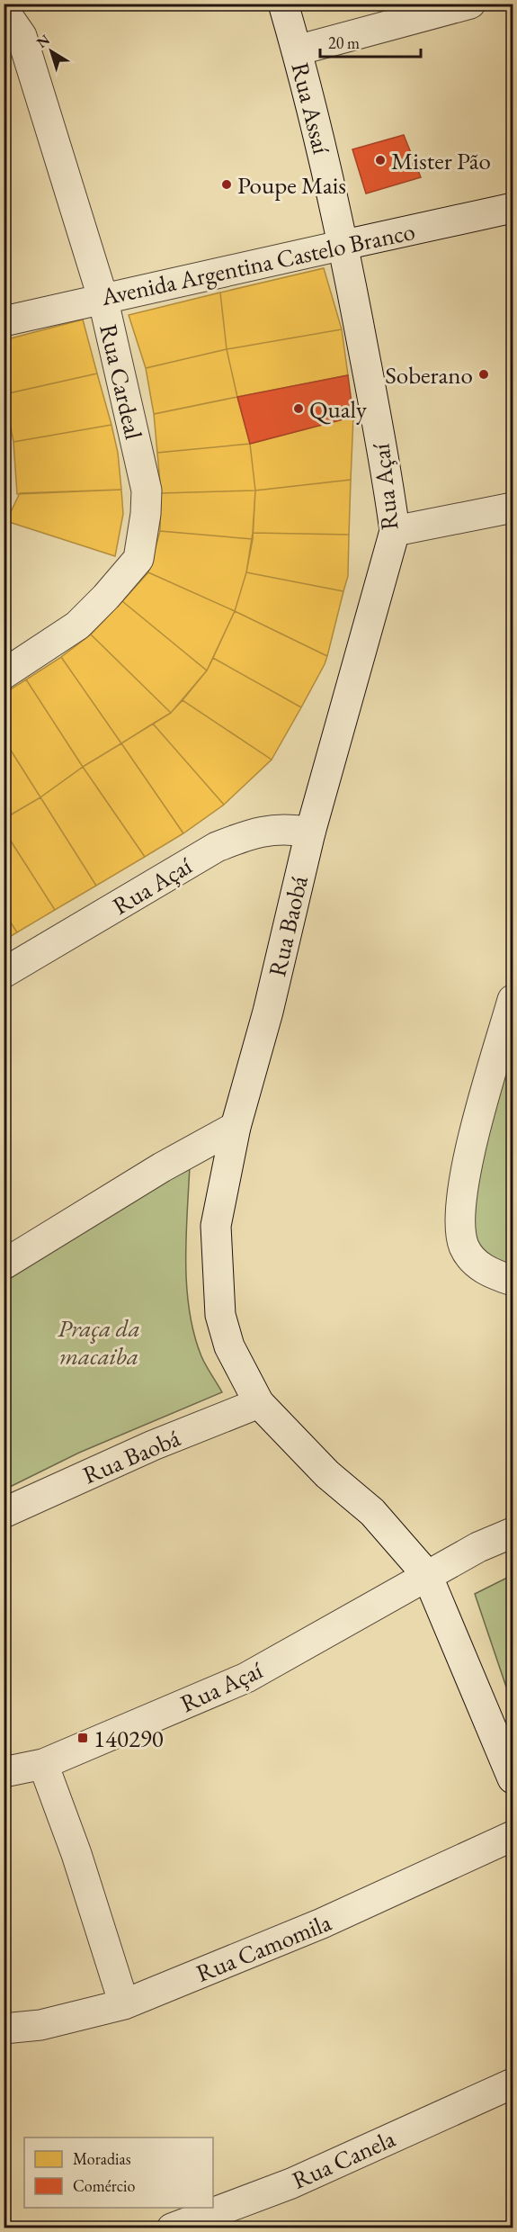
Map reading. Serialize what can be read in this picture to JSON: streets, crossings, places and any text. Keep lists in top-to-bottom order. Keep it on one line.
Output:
{"streets":{"street":["Rua Assaí","Avenida Argentina Castelo Branco","Rua Cardeal","Rua Açaí","Rua Baobá","Rua Camomila","Rua Canela"]},"crossings":[["Rua Assaí","Avenida Argentina Castelo Branco"],["Rua Assaí","Rua Açaí"],["Avenida Argentina Castelo Branco","Rua Cardeal"],["Avenida Argentina Castelo Branco","Rua Açaí"],["Rua Açaí","Rua Baobá"]],"parks":["Praça da macaiba"],"places":{"other":["Mister Pão","Poupe Mais","Soberano","Qualy"],"transit":["140290"]},"legend":["Moradias","Comércio"],"scale_bar":"20 m","north":"top left"}
